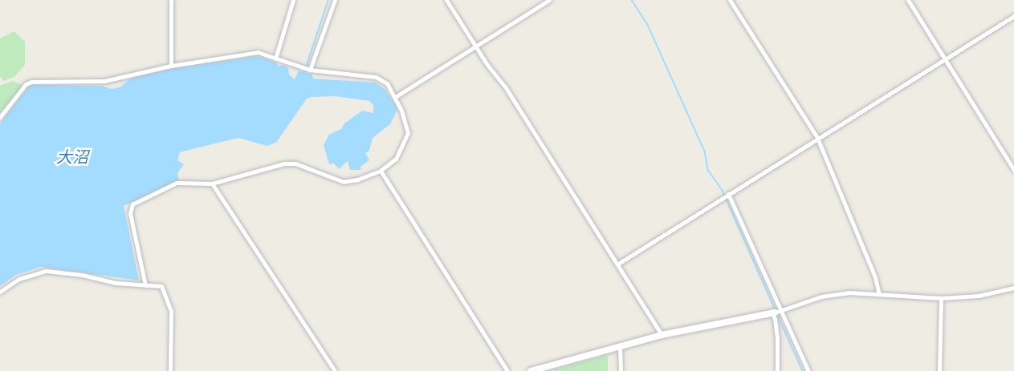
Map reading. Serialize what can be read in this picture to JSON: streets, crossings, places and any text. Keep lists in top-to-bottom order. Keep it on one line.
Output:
{"water":["大沼"]}
